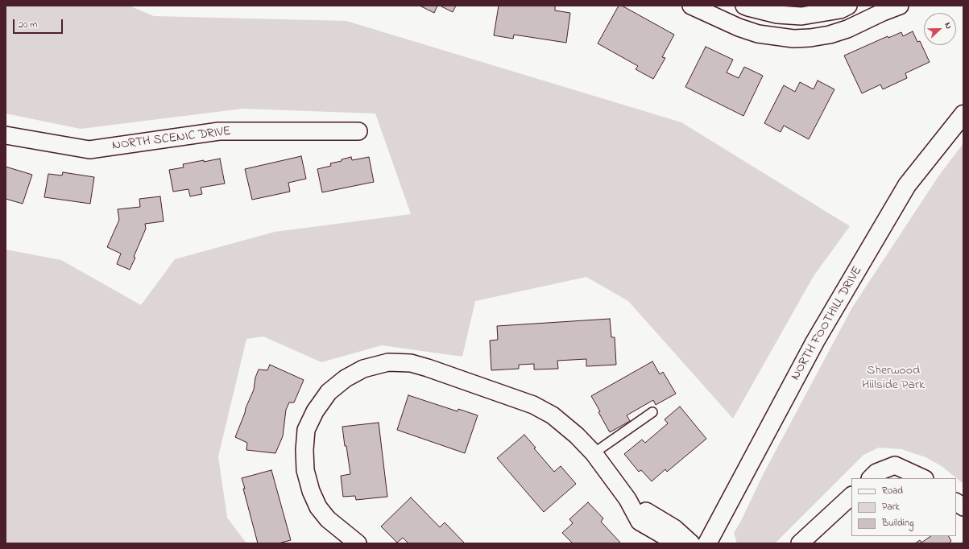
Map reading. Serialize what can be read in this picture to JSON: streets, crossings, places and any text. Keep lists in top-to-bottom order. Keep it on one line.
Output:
{"streets":{"street":["NORTH SCENIC DRIVE","NORTH FOOTHILL DRIVE"]},"parks":["Sherwood Hiilside Park"],"legend":["Road","Park","Building"],"scale_bar":"20 m","north":"right"}
